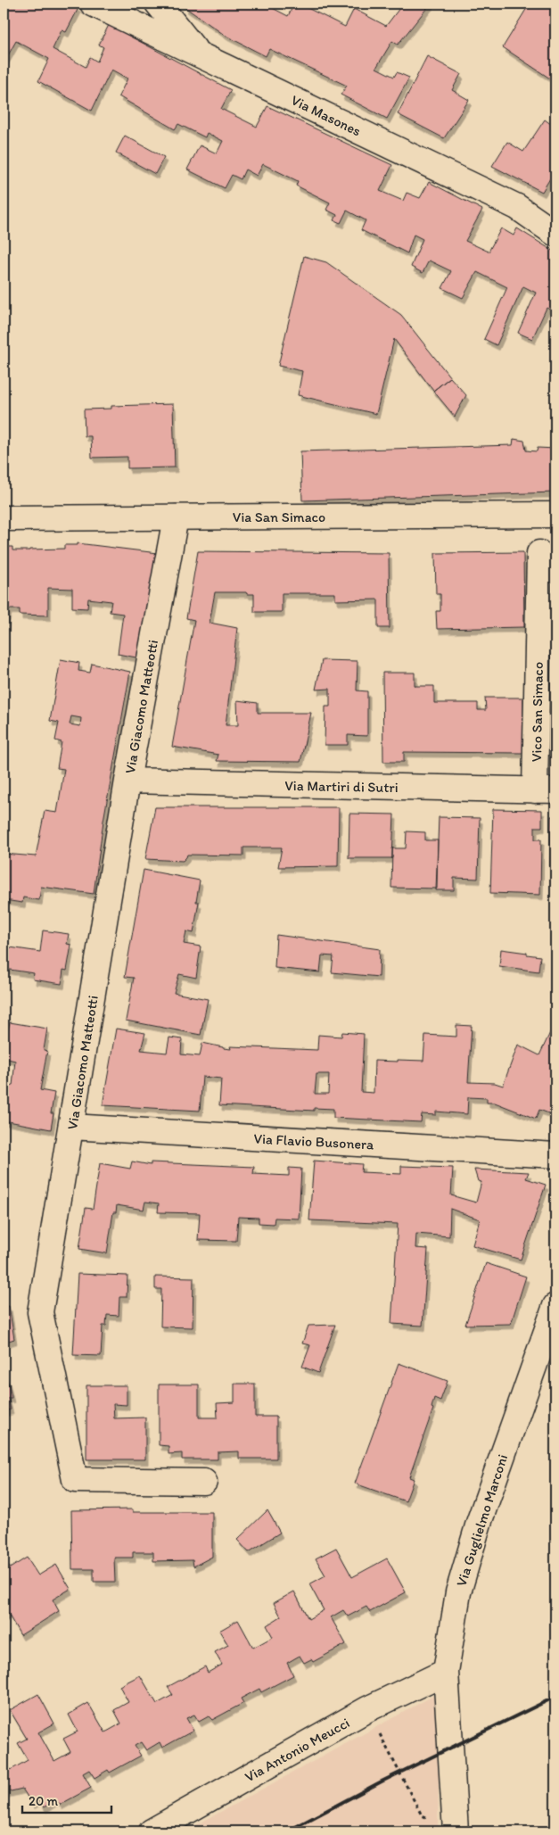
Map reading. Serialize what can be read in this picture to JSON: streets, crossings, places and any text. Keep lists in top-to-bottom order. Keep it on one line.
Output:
{"streets":{"street":["Via Masones","Via San Simaco","Via Giacomo Matteotti","Vico San Simaco","Via Martiri di Sutri","Via Flavio Busonera","Via Guglielmo Marconi","Via Antonio Meucci"]},"crossings":[["Via San Simaco","Via Giacomo Matteotti"],["Via Giacomo Matteotti","Via Martiri di Sutri"],["Via Giacomo Matteotti","Via Flavio Busonera"],["Vico San Simaco","Via Martiri di Sutri"],["Via Guglielmo Marconi","Via Antonio Meucci"]],"scale_bar":"20 m"}
